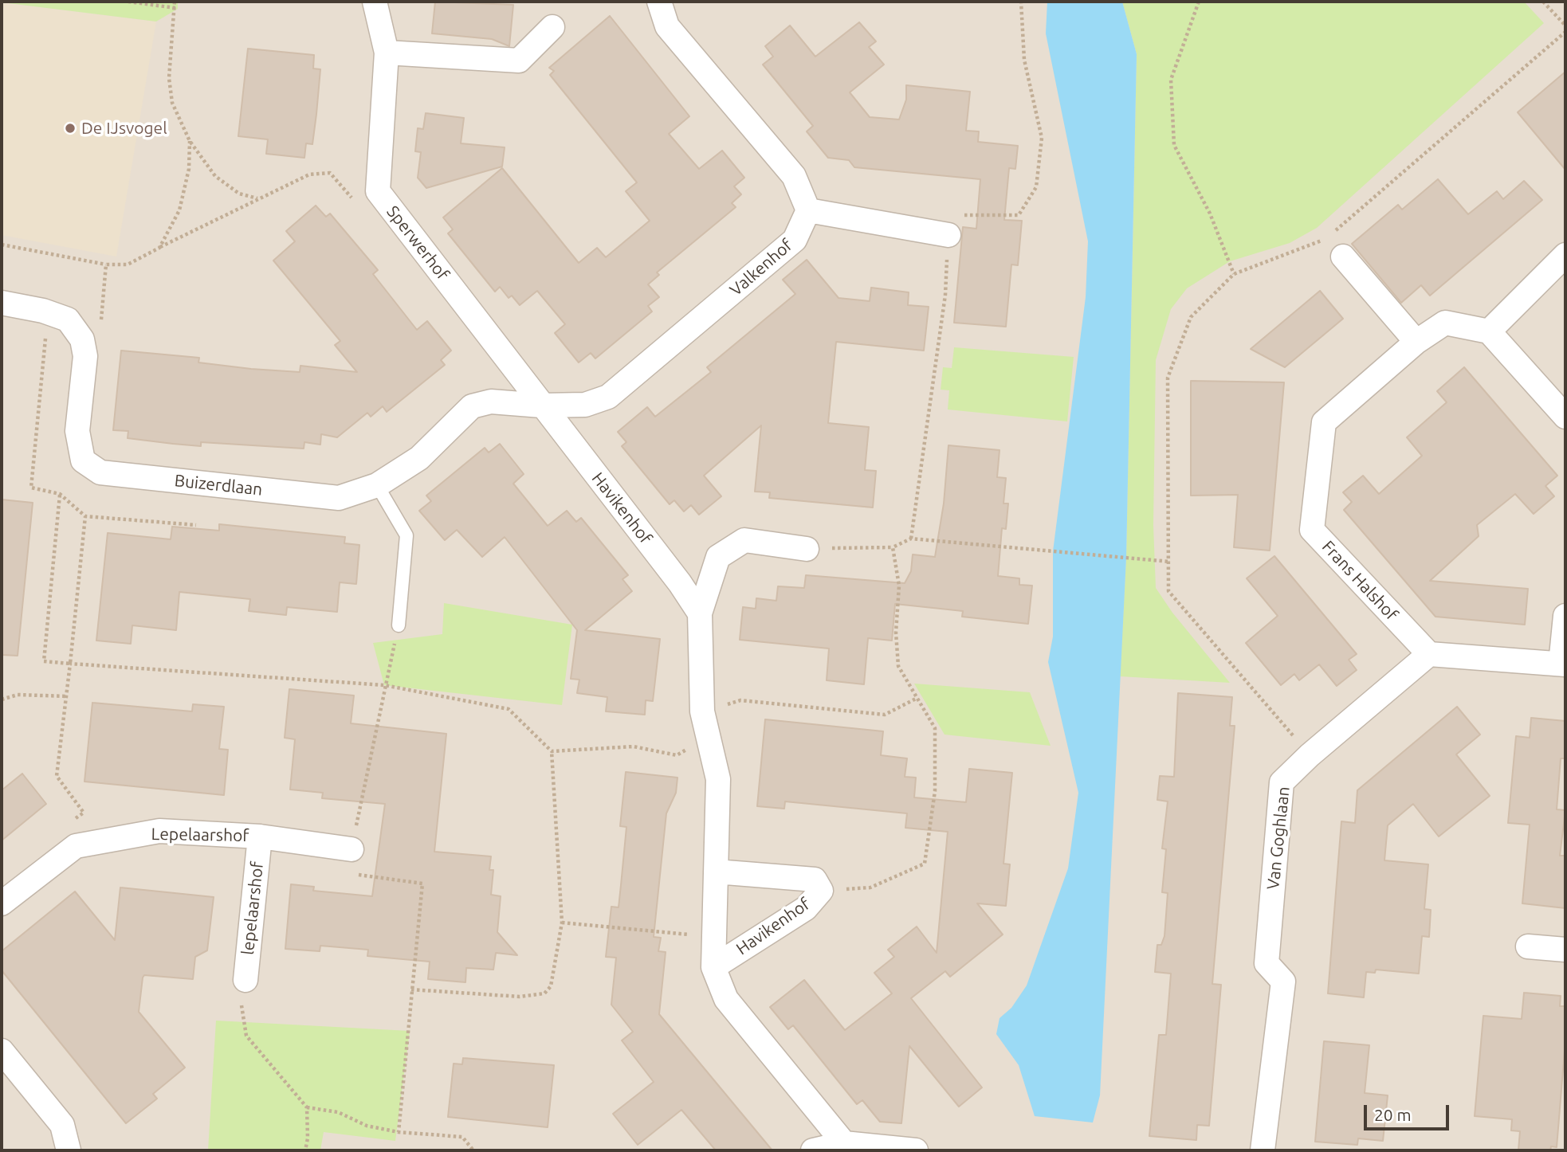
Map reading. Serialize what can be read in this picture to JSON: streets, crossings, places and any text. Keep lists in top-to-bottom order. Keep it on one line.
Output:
{"streets":{"street":["Sperwerhof","Valkenhof","Buizerdlaan","Havikenhof","Frans Halshof","Lepelaarshof","Van Goghlaan","lepelaarshof"]},"crossings":[["Sperwerhof","Valkenhof"],["Sperwerhof","Buizerdlaan"],["Sperwerhof","Havikenhof"],["Valkenhof","Buizerdlaan"],["Valkenhof","Havikenhof"],["Buizerdlaan","Havikenhof"],["Frans Halshof","Van Goghlaan"],["Lepelaarshof","lepelaarshof"]],"places":["De IJsvogel"],"scale_bar":"20 m"}
